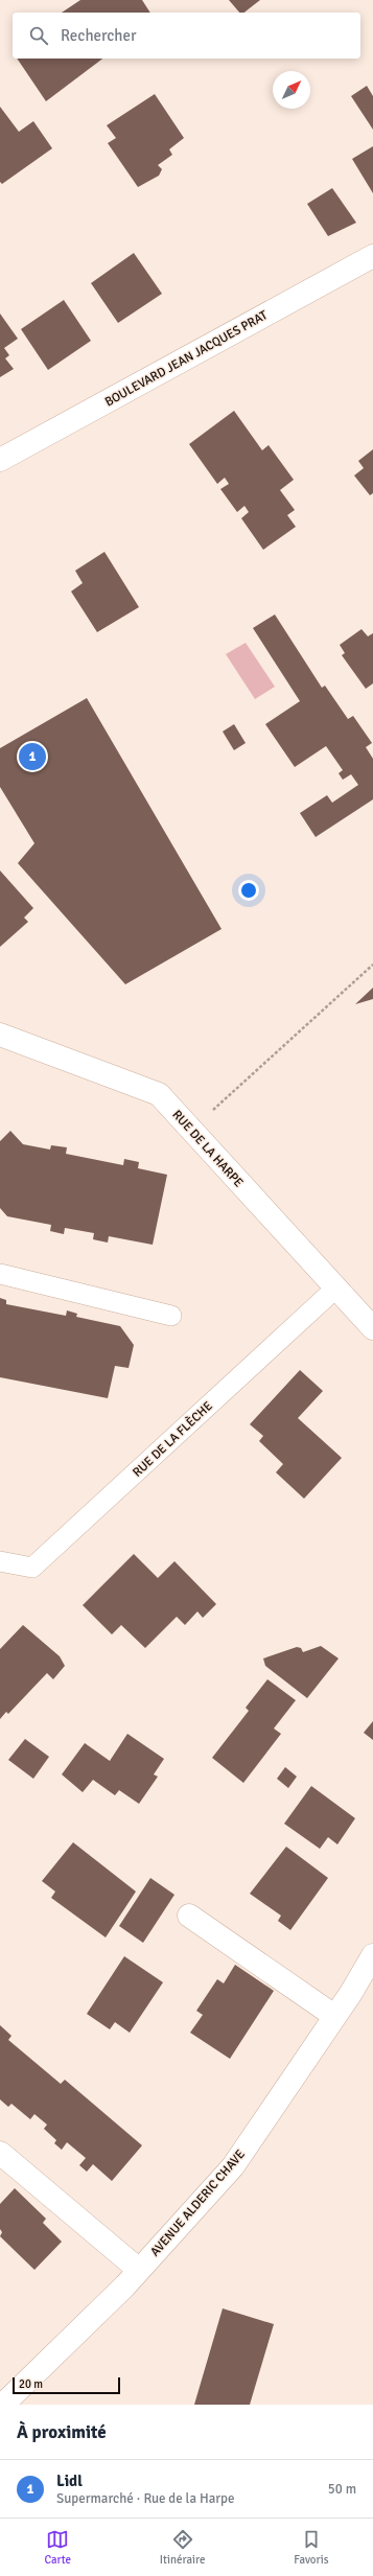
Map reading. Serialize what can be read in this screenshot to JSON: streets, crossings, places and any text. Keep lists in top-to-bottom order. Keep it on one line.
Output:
{"streets":{"street":["BOULEVARD JEAN JACQUES PRAT","RUE DE LA HARPE","AVENUE ALDERIC CHAVE"],"lane":["RUE DE LA FLÈCHE"]},"crossings":[["RUE DE LA HARPE","RUE DE LA FLÈCHE"]],"scale_bar":"20 m","north":"top right","page":{"search":"Rechercher","pins":"1","scale":"20 m","heading":"À proximité","list":[{"mark":"1","name":"Lidl","note":"Supermarché · Rue de la Harpe","value":"50 m"}],"nav":["Carte","Itinéraire","Favoris"]}}
